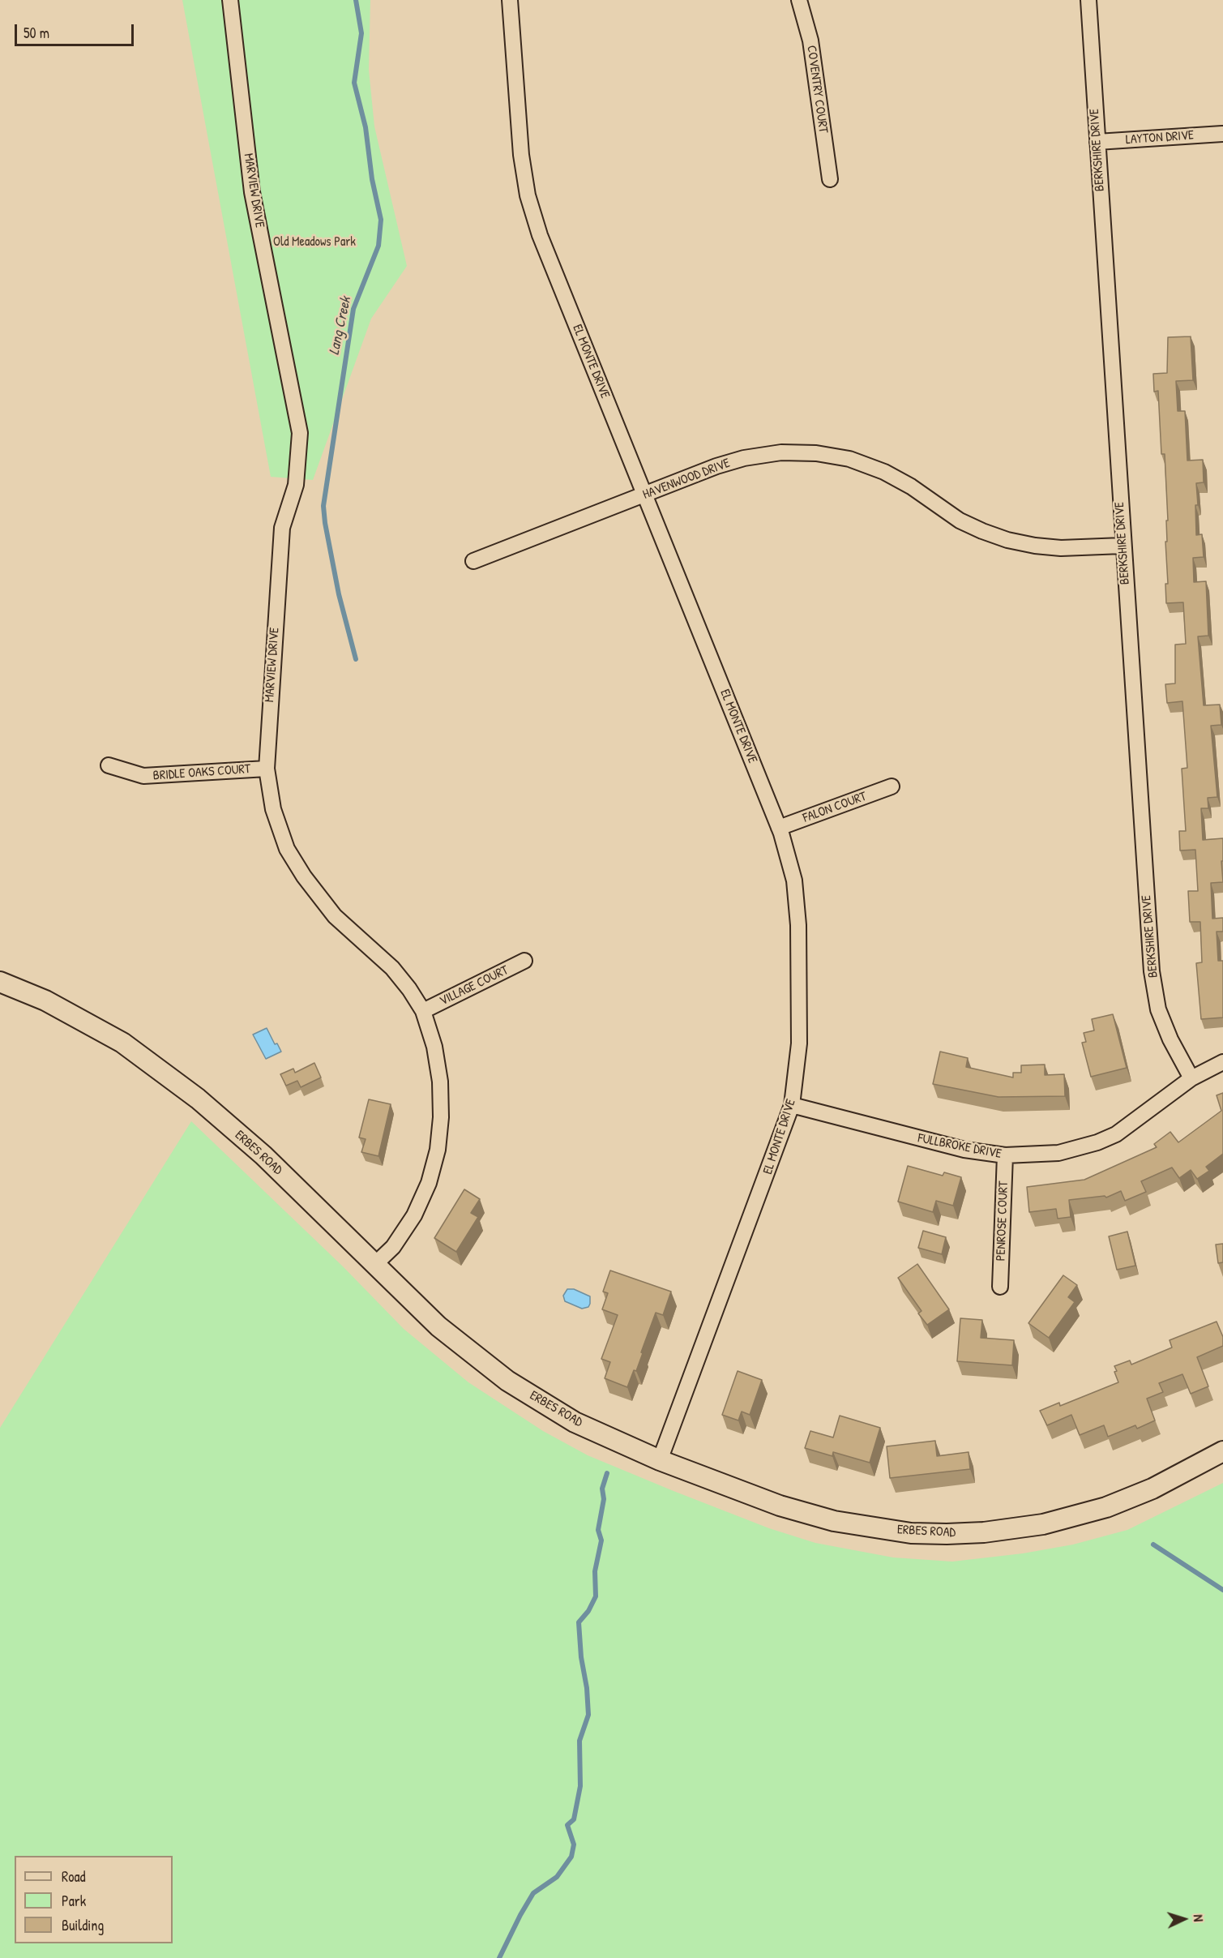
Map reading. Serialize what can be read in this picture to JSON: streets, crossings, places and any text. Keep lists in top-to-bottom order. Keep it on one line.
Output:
{"streets":{"main road":["ERBES ROAD"],"street":["COVENTRY COURT","LAYTON DRIVE","BERKSHIRE DRIVE","MARVIEW DRIVE","EL MONTE DRIVE","HAVENWOOD DRIVE","BRIDLE OAKS COURT","FALON COURT","VILLAGE COURT","FULLBROKE DRIVE","PENROSE COURT"]},"crossings":[["LAYTON DRIVE","BERKSHIRE DRIVE"],["BERKSHIRE DRIVE","HAVENWOOD DRIVE"],["BERKSHIRE DRIVE","FULLBROKE DRIVE"],["MARVIEW DRIVE","BRIDLE OAKS COURT"],["MARVIEW DRIVE","VILLAGE COURT"],["MARVIEW DRIVE","ERBES ROAD"],["EL MONTE DRIVE","HAVENWOOD DRIVE"],["EL MONTE DRIVE","FALON COURT"],["EL MONTE DRIVE","FULLBROKE DRIVE"],["EL MONTE DRIVE","ERBES ROAD"],["FULLBROKE DRIVE","PENROSE COURT"]],"water":["Lang Creek"],"parks":["Old Meadows Park"],"legend":["Road","Park","Building"],"scale_bar":"50 m","north":"right"}
